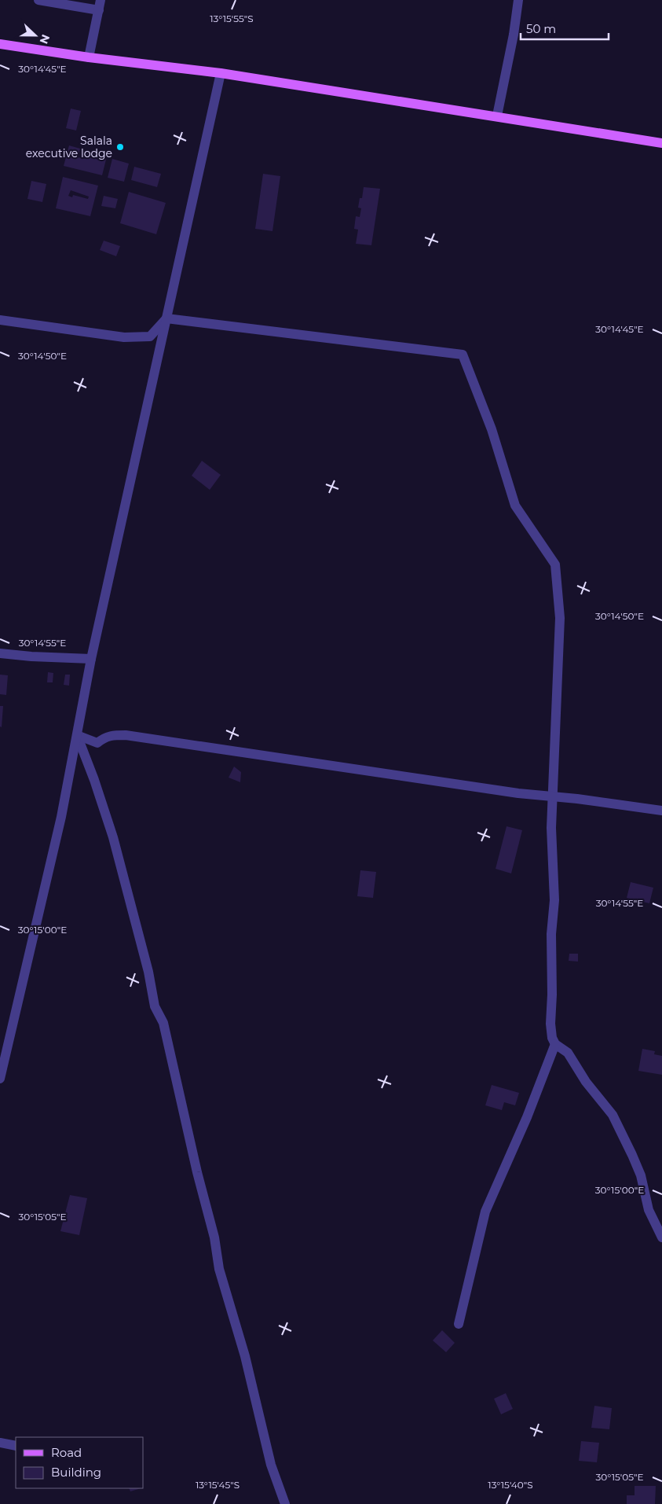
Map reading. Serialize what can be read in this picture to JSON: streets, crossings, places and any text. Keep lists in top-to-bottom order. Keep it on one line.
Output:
{"places":["Salala executive lodge"],"legend":["Road","Building"],"scale_bar":"50 m","north":"right","coordinates":["13°15'55\"S","30°14'45\"E","30°14'50\"E","30°14'55\"E","30°15'00\"E","30°15'05\"E","13°15'45\"S","13°15'40\"S"]}
